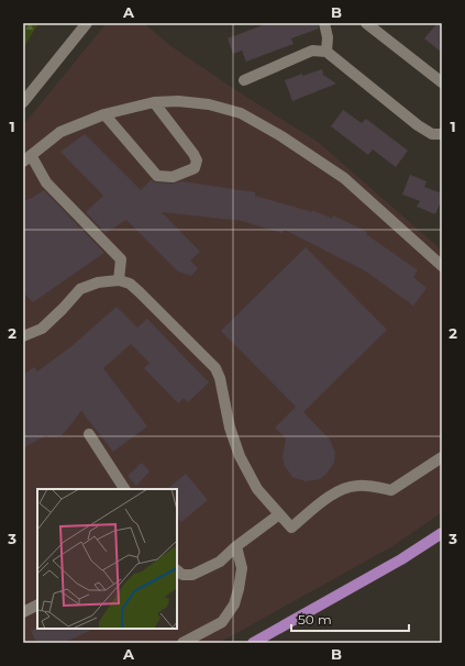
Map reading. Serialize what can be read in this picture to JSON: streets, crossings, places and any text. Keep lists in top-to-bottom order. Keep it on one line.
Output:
{"scale_bar":"50 m","grid":{"columns":["A","B"],"rows":["1","2","3"]}}
